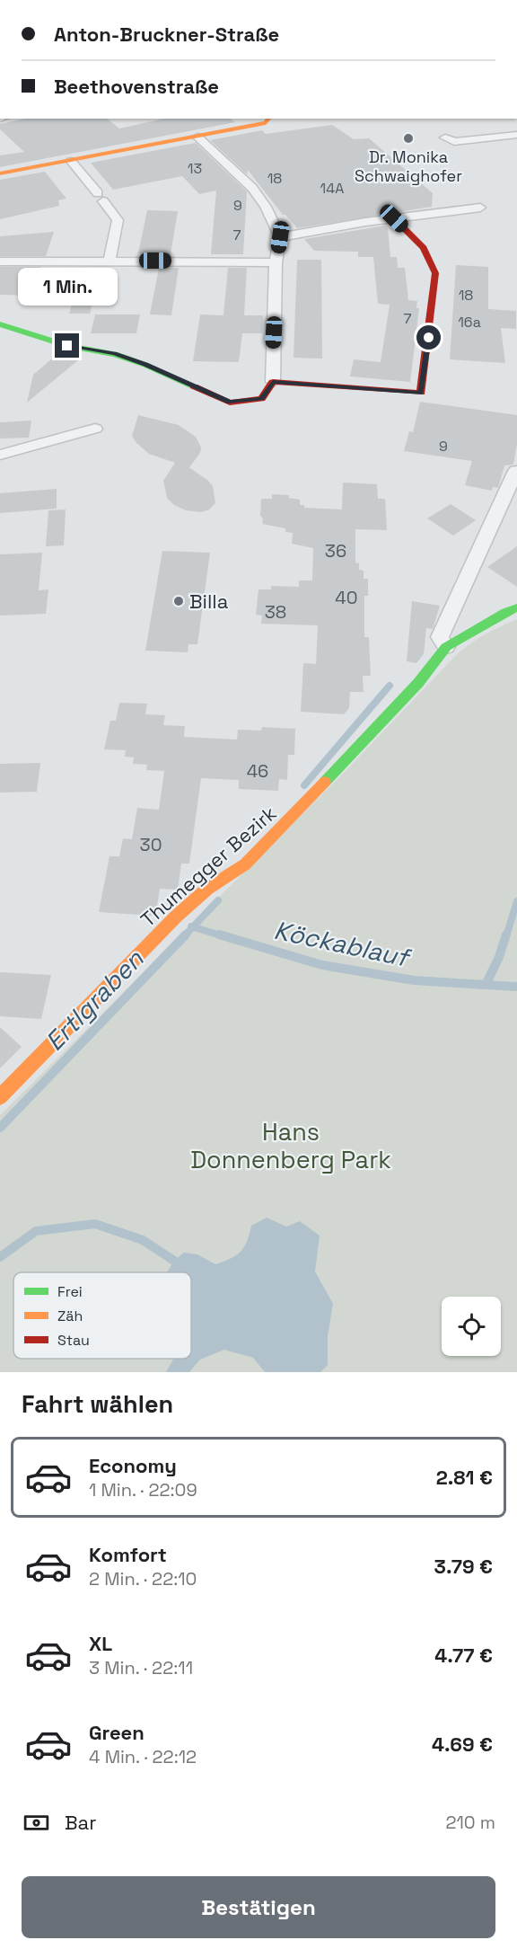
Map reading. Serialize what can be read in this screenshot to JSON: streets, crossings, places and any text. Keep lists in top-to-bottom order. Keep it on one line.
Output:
{"streets":{"street":["Thumegger Bezirk"]},"water":["Köckablauf","Ertlgraben"],"parks":["Hans Donnenberg Park"],"places":["Dr. Monika Schwaighofer","Billa"],"house_numbers":["13","18","14A","9","7","18","7","16a","9","36","40","38","46","30"],"legend":["Frei","Zäh","Stau"],"page":{"banner":["Anton-Bruckner-Straße","Beethovenstraße"],"bubble":"1 Min.","heading":"Fahrt wählen","list":[{"name":"Economy","note":"1 Min. · 22:09","value":"2.81 €"},{"name":"Komfort","note":"2 Min. · 22:10","value":"3.79 €"},{"name":"XL","note":"3 Min. · 22:11","value":"4.77 €"},{"name":"Green","note":"4 Min. · 22:12","value":"4.69 €"}],"pay":["Bar","210 m"],"buttons":"Bestätigen"}}
